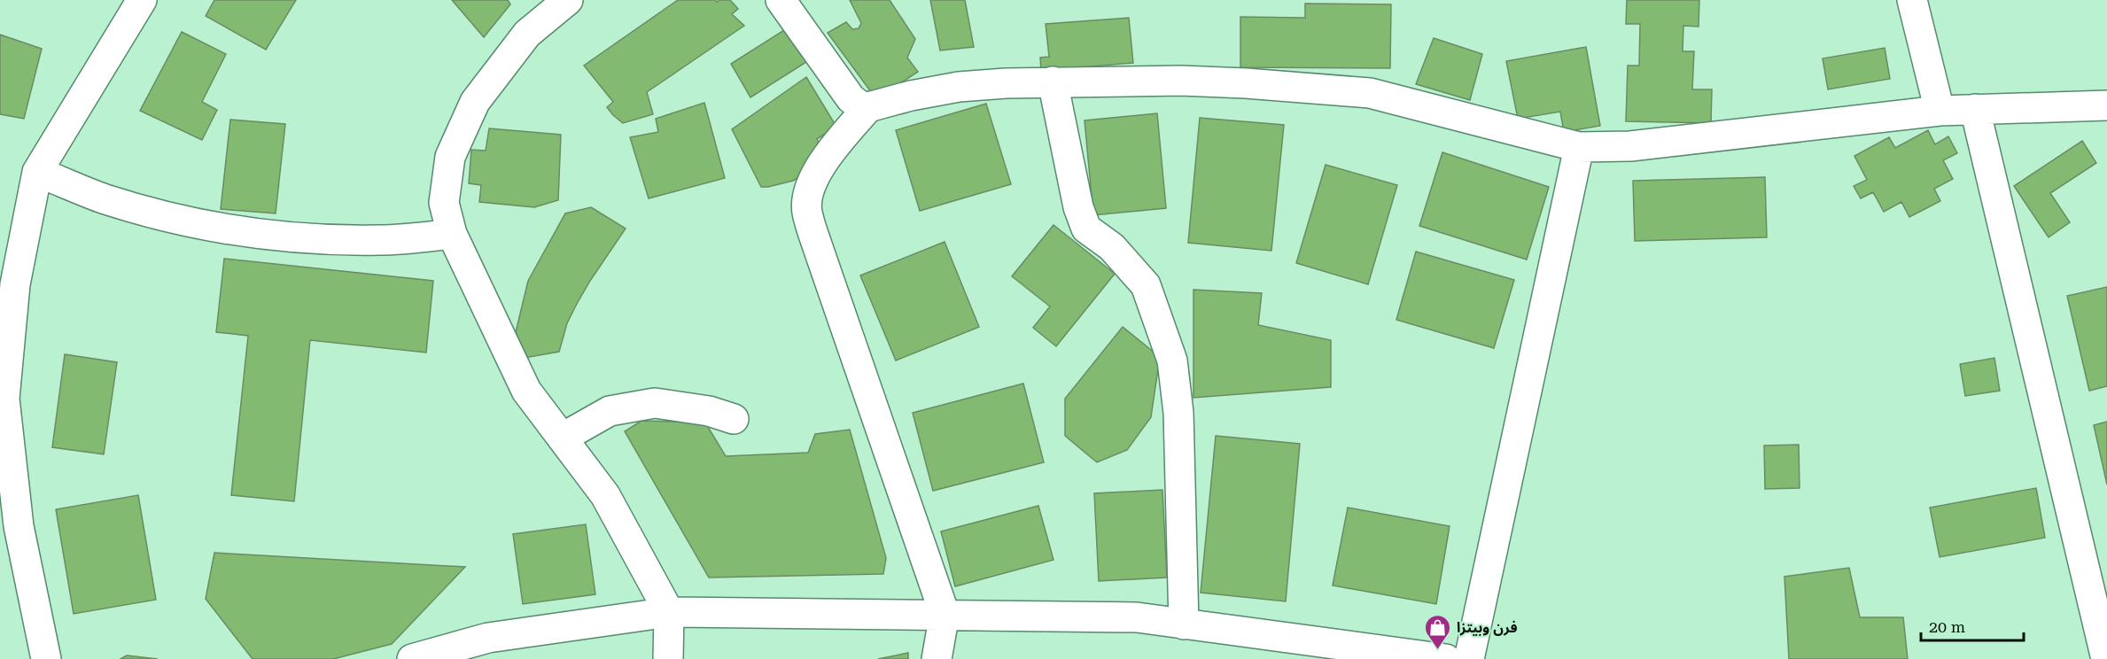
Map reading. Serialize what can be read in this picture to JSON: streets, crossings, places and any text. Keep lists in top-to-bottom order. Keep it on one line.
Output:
{"places":{"shop":["فرن وبيتزا"]},"scale_bar":"20 m"}
